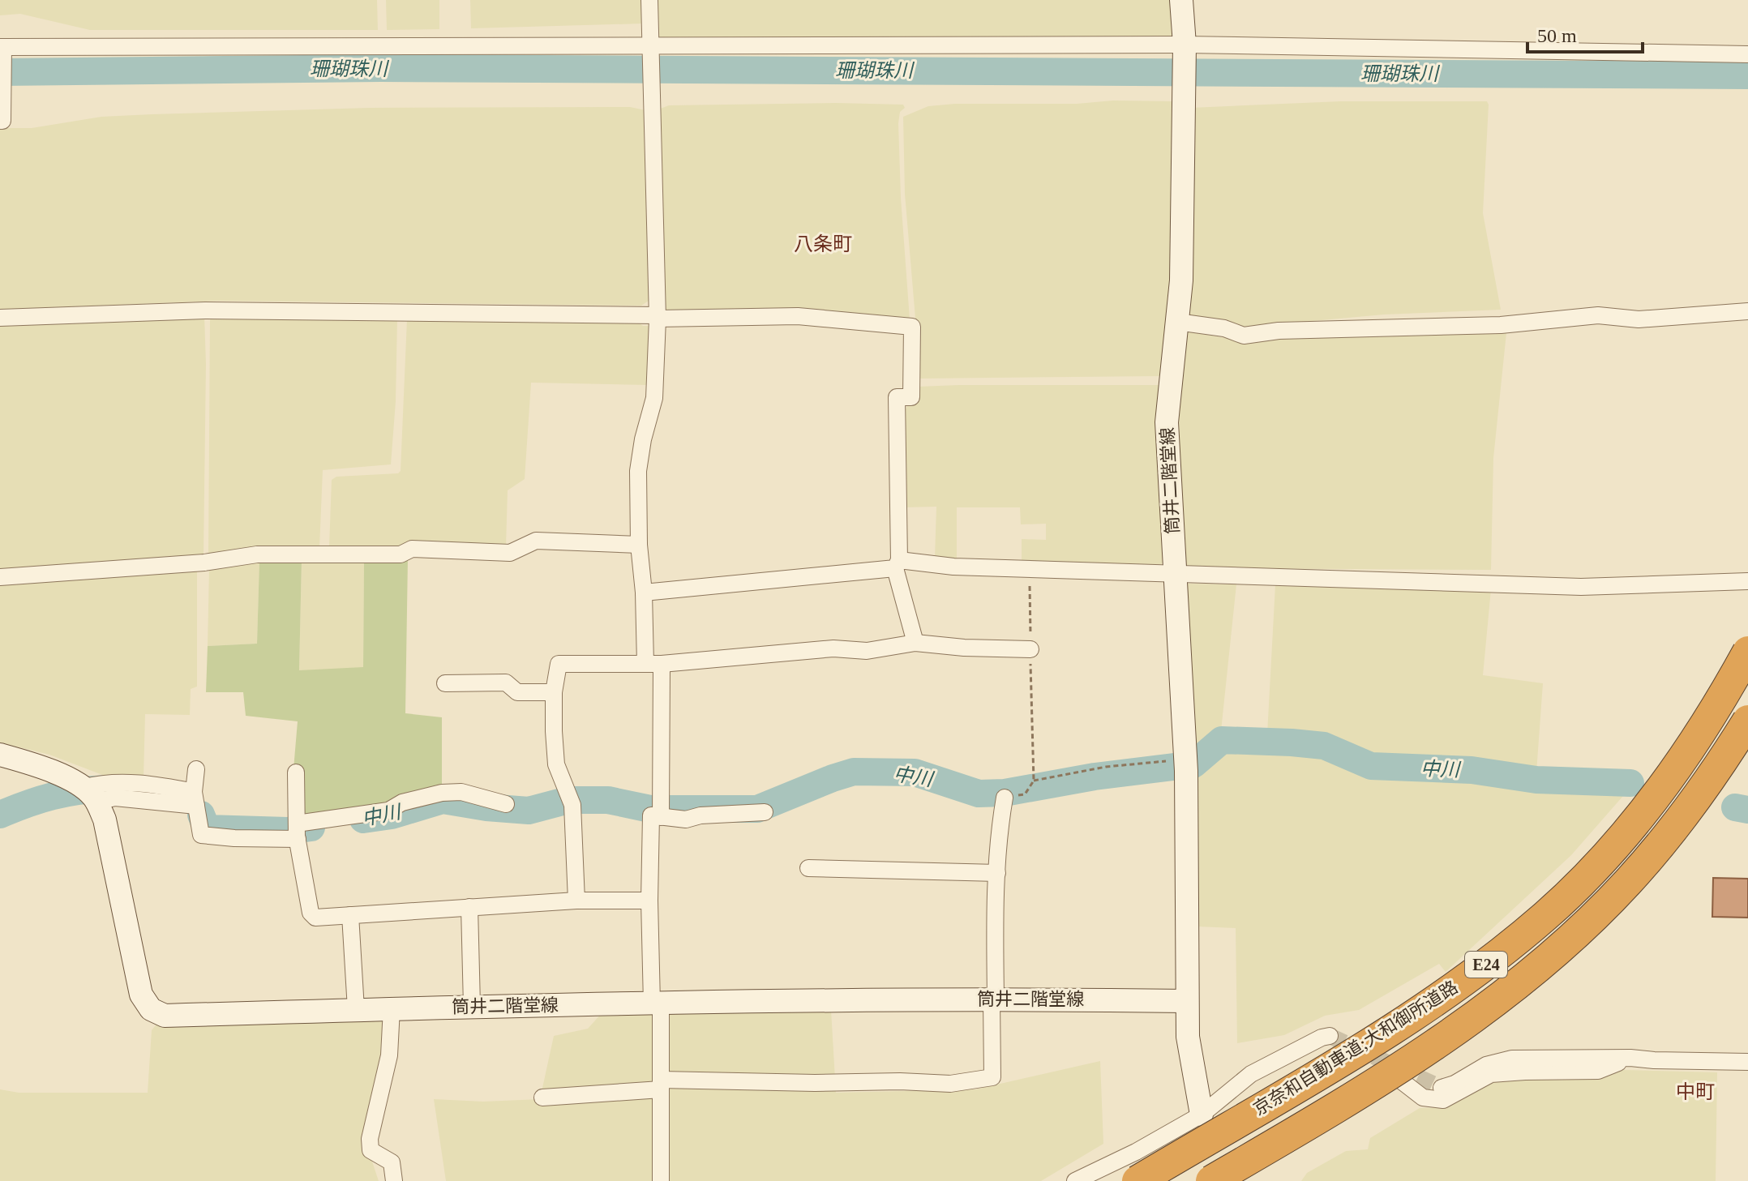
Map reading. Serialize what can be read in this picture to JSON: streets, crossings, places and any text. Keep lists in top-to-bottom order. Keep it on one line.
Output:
{"streets":{"highway":["E24","京奈和自動車道;大和御所道路"],"main road":["筒井二階堂線"]},"districts":["八条町","中町"],"water":["珊瑚珠川","中川"],"scale_bar":"50 m"}
